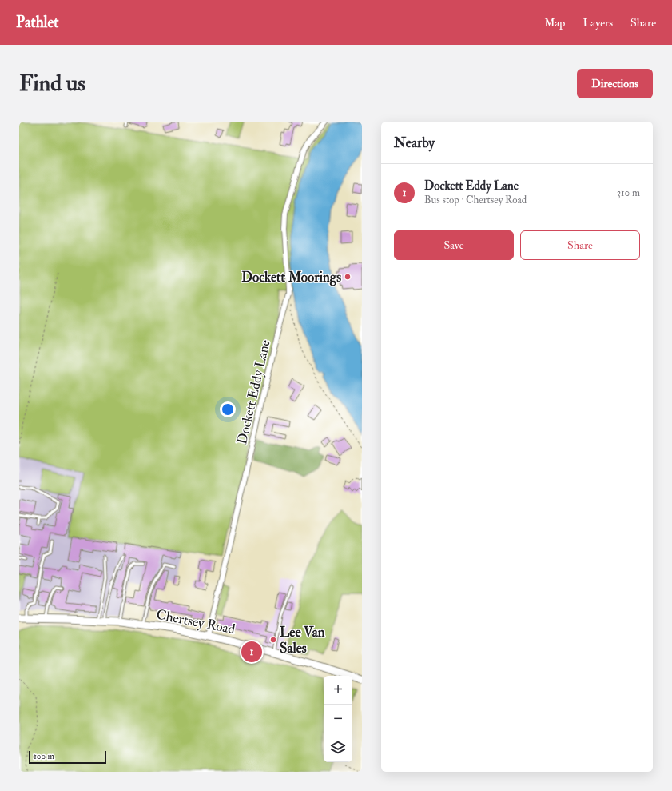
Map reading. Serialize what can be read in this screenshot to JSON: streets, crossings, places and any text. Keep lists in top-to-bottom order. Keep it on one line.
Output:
{"streets":{"main road":["Chertsey Road"],"street":["Dockett Eddy Lane"]},"crossings":[["Dockett Eddy Lane","Chertsey Road"]],"places":["Dockett Moorings","Lee Van Sales"],"scale_bar":"100 m","page":{"header":"Pathlet","nav":["Map","Layers","Share"],"buttons":["Directions",["Save","Share"]],"title":"Find us","heading":"Nearby","list":[{"mark":"1","name":"Dockett Eddy Lane","note":"Bus stop · Chertsey Road","value":"310 m"}],"pins":"1","map_buttons":["+","−"],"scale":"100 m"}}
